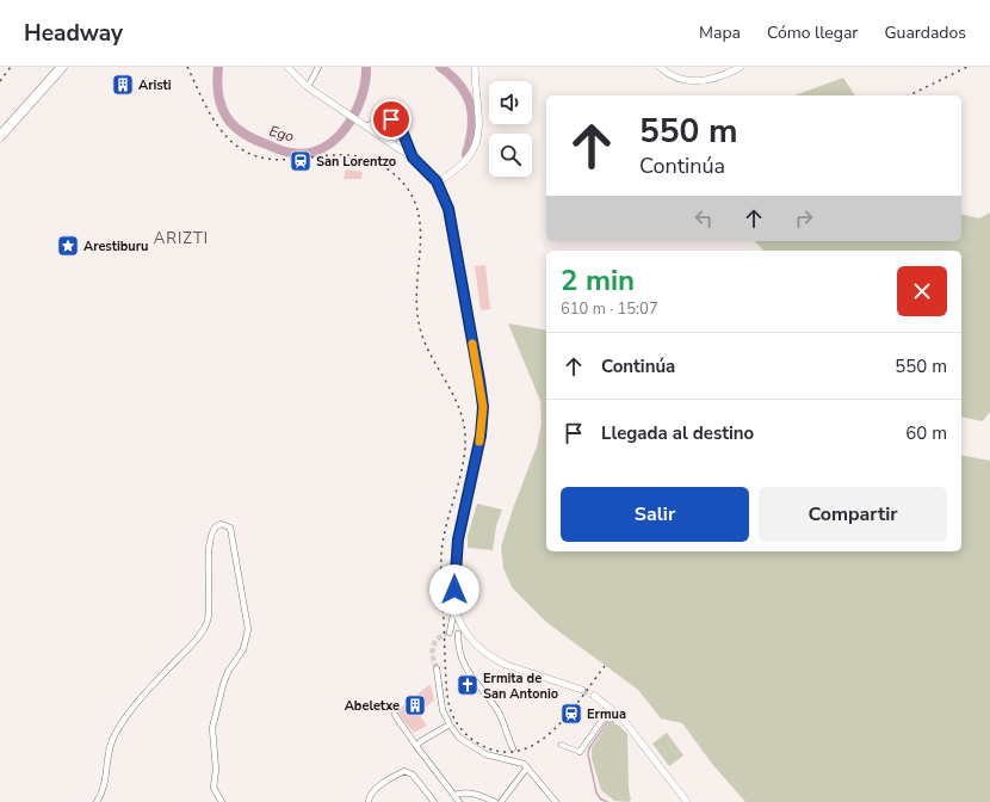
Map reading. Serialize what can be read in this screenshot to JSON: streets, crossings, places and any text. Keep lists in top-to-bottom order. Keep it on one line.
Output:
{"districts":["ARIZTI"],"water":["Ego"],"places":{"building":["Aristi","Abeletxe"],"station":["San Lorentzo","Ermua"],"place":["Arestiburu"],"church":["Ermita de San Antonio"]},"page":{"header":"Headway","nav":["Mapa","Cómo llegar","Guardados"],"turn":["550 m","Continúa"],"heading":["2 min","610 m · 15:07"],"list":[{"name":"Continúa","value":"550 m"},{"name":"Llegada al destino","value":"60 m"}],"buttons":["Salir","Compartir"]}}
